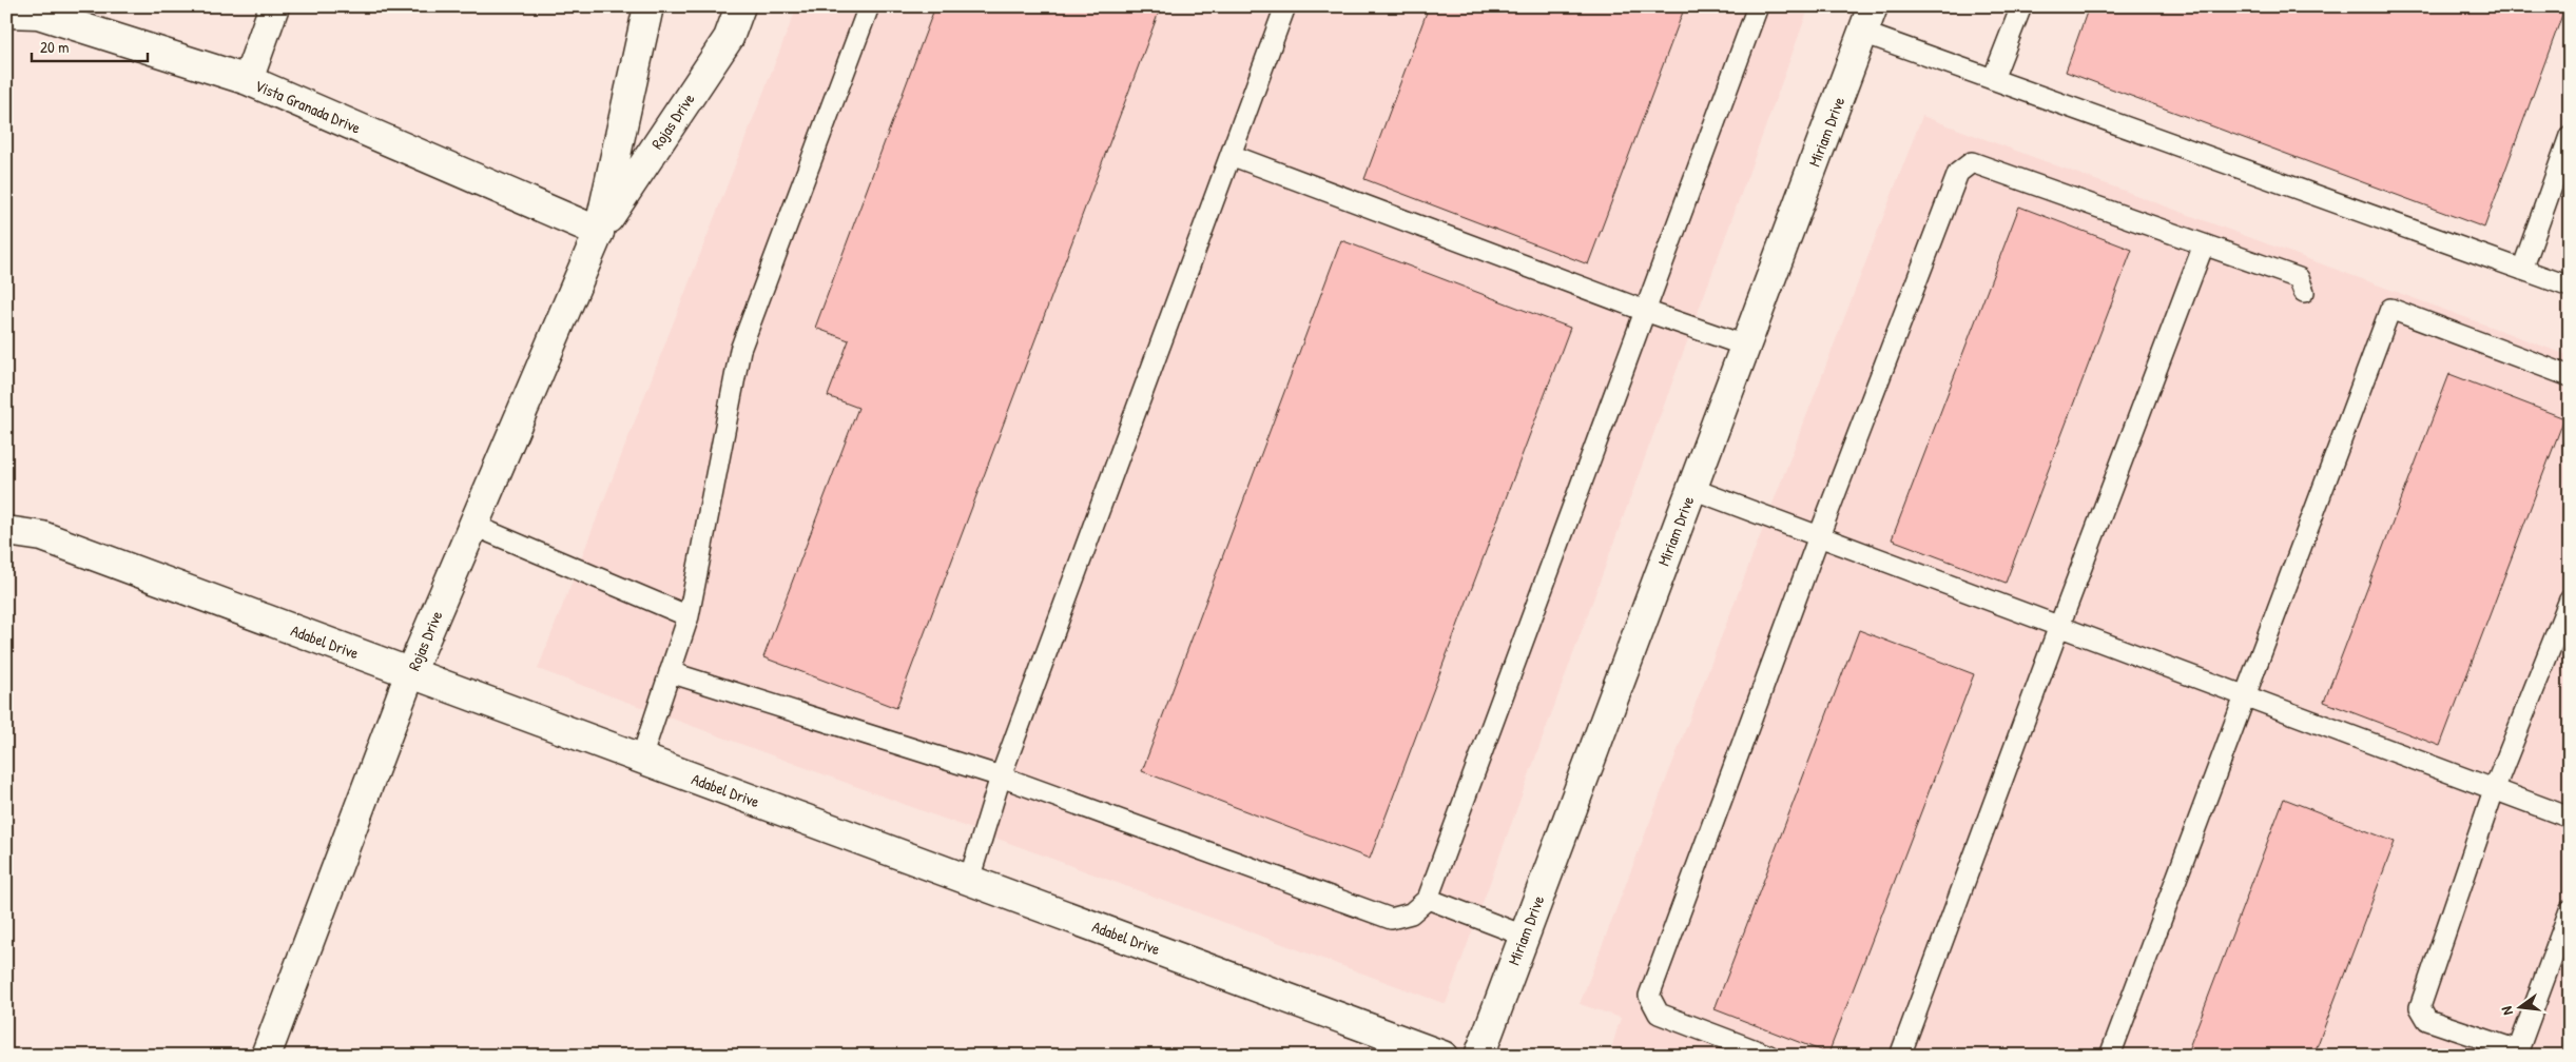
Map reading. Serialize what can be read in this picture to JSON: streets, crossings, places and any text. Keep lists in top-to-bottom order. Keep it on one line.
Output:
{"streets":{"street":["Vista Granada Drive","Rojas Drive","Miriam Drive","Adabel Drive"]},"crossings":[["Vista Granada Drive","Rojas Drive"],["Rojas Drive","Adabel Drive"]],"scale_bar":"20 m","north":"left"}
